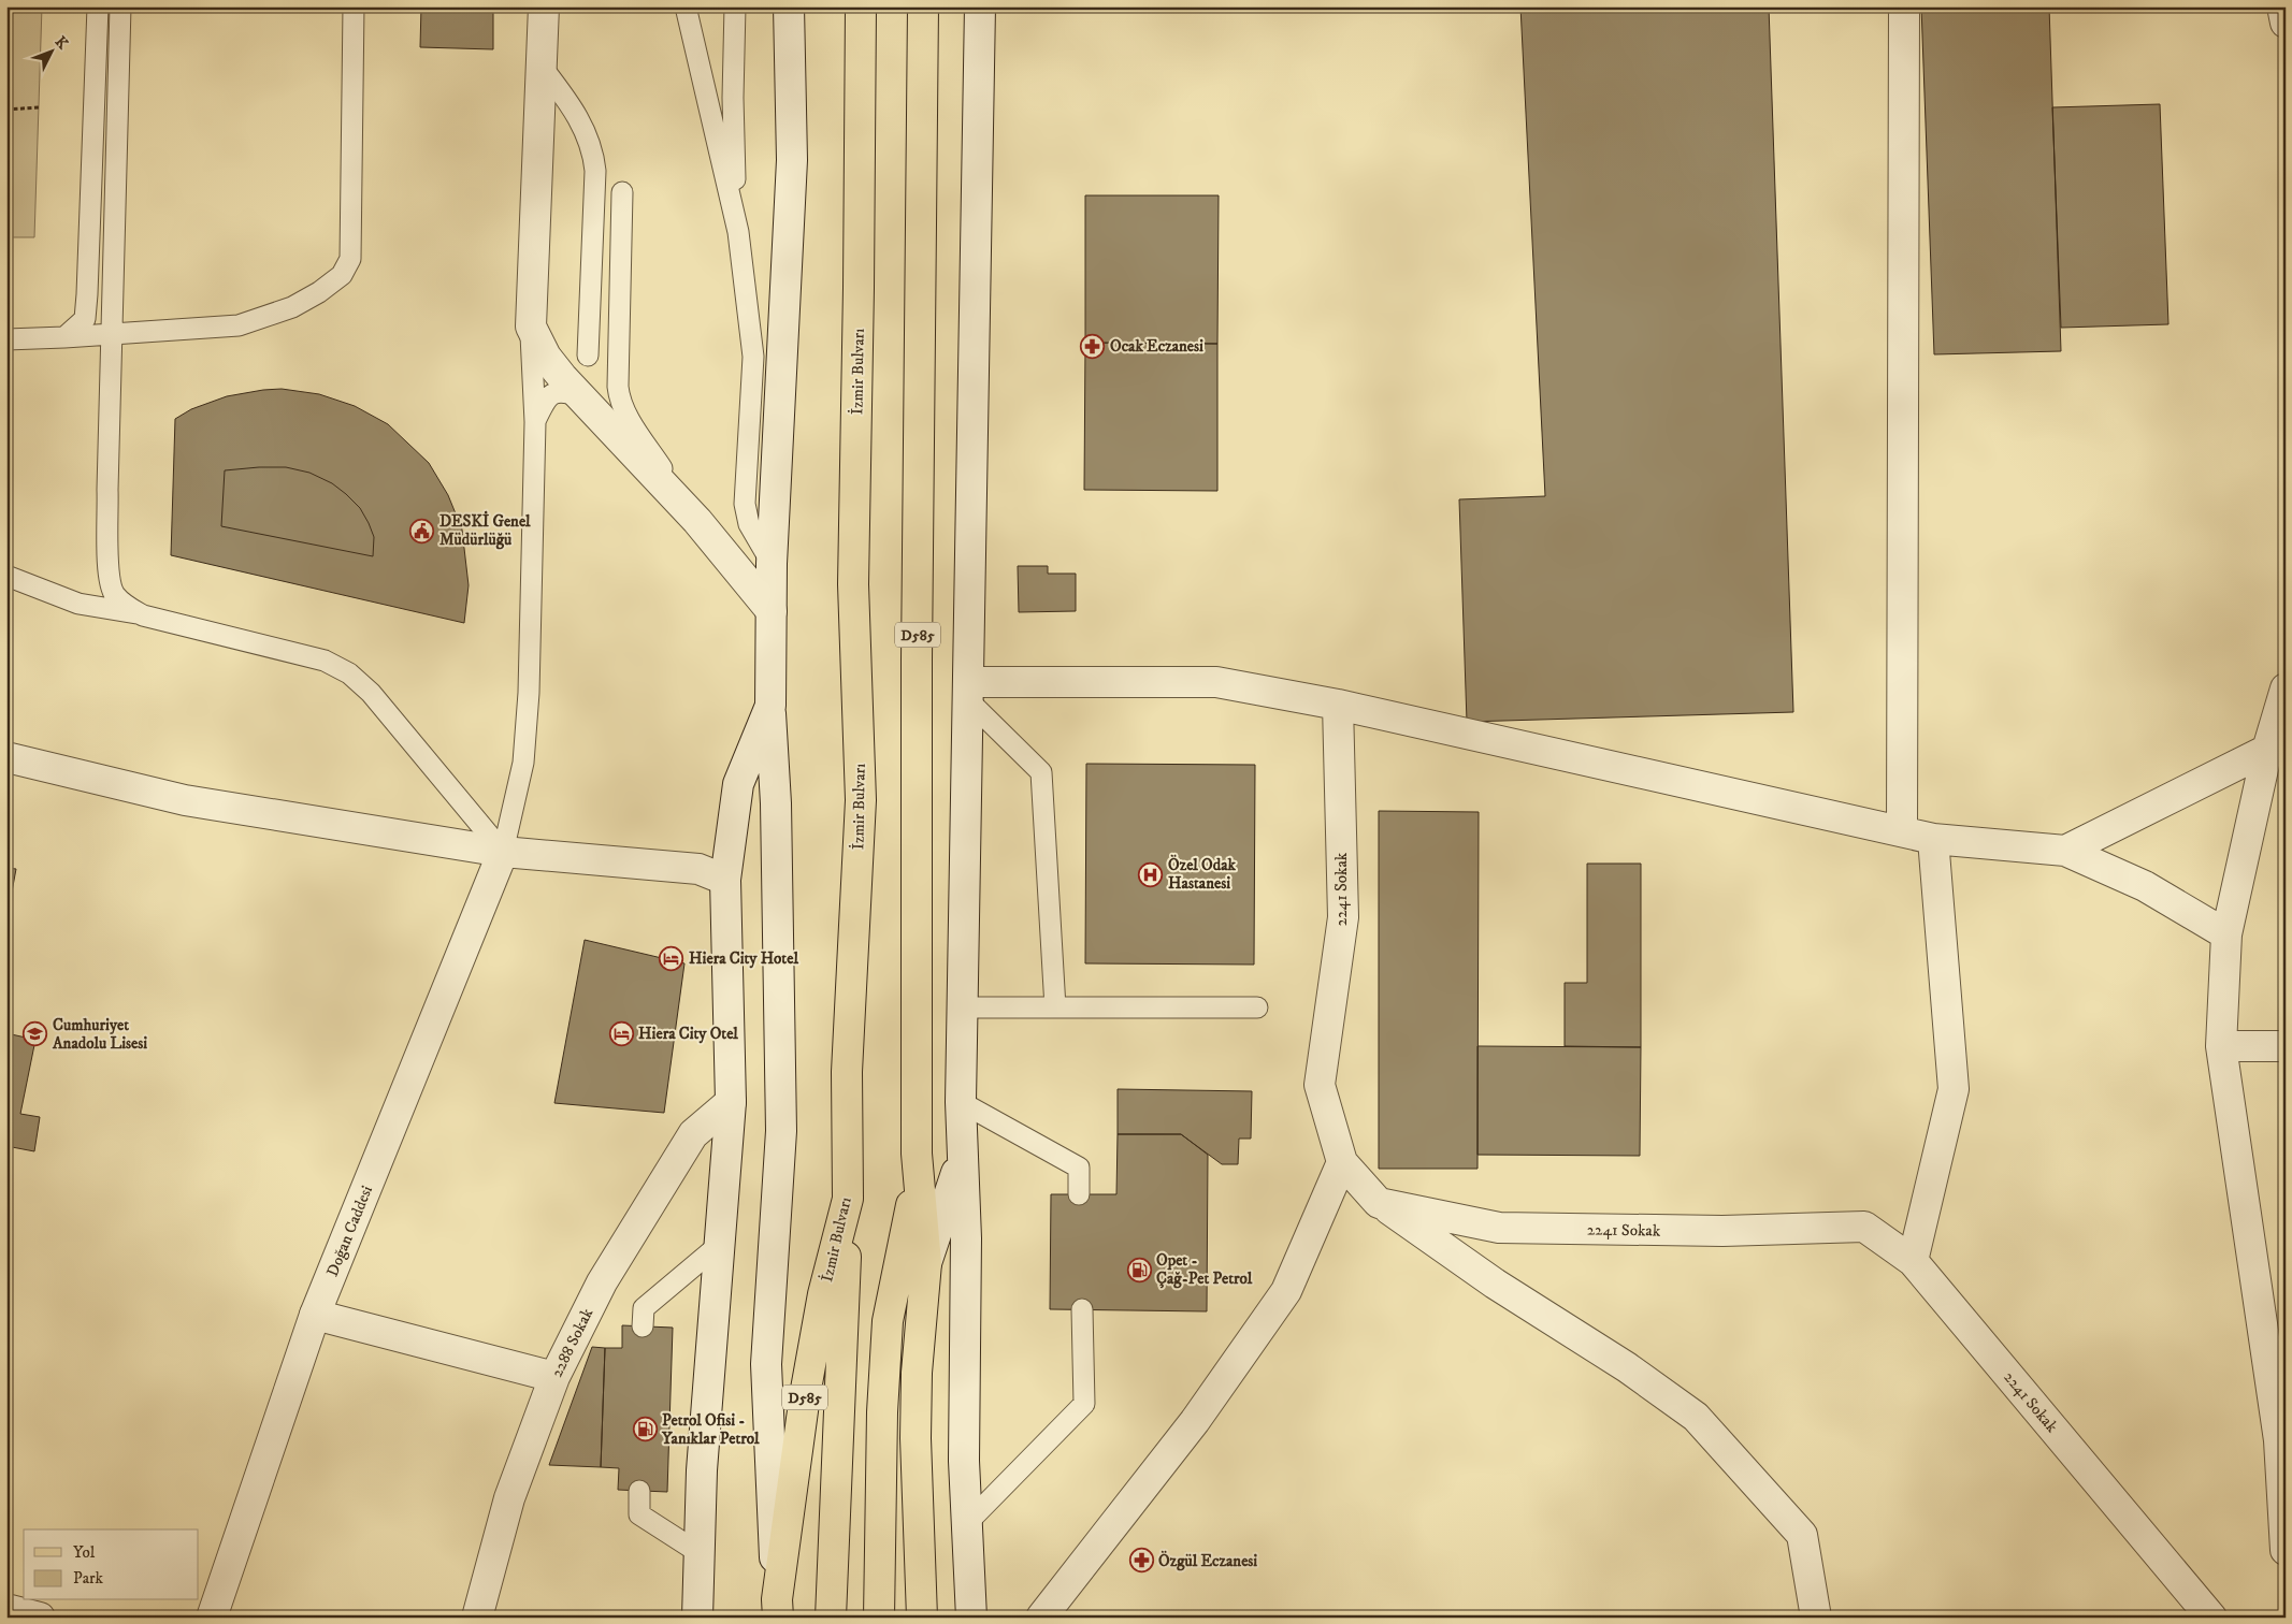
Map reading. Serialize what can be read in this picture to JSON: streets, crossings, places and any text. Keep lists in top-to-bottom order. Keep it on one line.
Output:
{"streets":{"main road":["İzmir Bulvarı","D585"],"street":["2241 Sokak","Doğan Caddesi","2288 Sokak"]},"places":{"pharmacy":["Ocak Eczanesi","Özgül Eczanesi"],"public building":["DESKİ Genel Müdürlüğü"],"hospital":["Özel Odak Hastanesi"],"hotel":["Hiera City Hotel","Hiera City Otel"],"school or university":["Cumhuriyet Anadolu Lisesi"],"fuel station":["Opet - Çağ-Pet Petrol","Petrol Ofisi - Yanıklar Petrol"]},"legend":["Yol","Park"],"north":"top right"}
